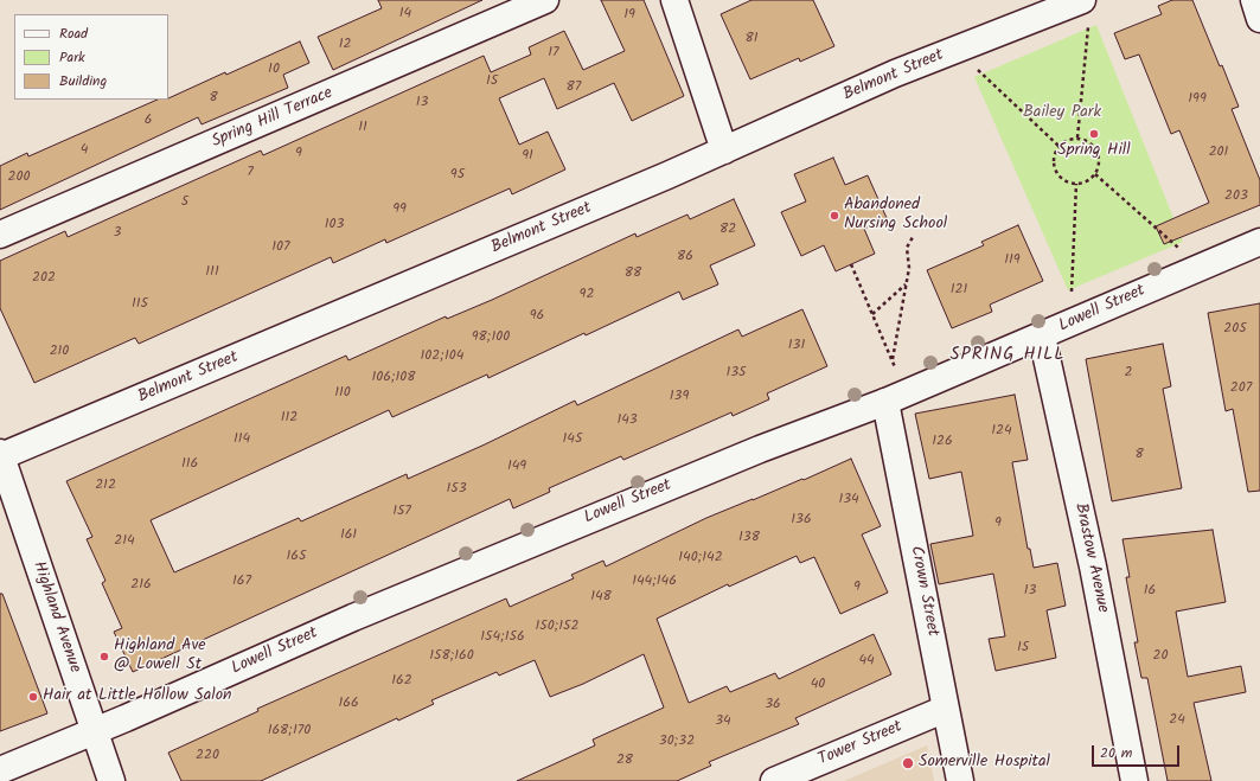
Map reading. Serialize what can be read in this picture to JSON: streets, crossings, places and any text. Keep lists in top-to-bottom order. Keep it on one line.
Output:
{"streets":{"street":["Belmont Street","Spring Hill Terrace","Lowell Street","Brastow Avenue","Crown Street","Highland Avenue","Tower Street"]},"crossings":[["Belmont Street","Highland Avenue"],["Lowell Street","Brastow Avenue"],["Lowell Street","Crown Street"],["Lowell Street","Highland Avenue"],["Crown Street","Tower Street"]],"districts":["SPRING HILL"],"parks":["Bailey Park"],"places":["Spring Hill","Abandoned Nursing School","Highland Ave @ Lowell St","Hair at Little Hollow Salon","Somerville Hospital"],"house_numbers":["14","19","81","12","17","10","15","87","8","199","13","6","11","4","201","9","91","7","95","200","203","5","99","103","82","3","107","86","119","111","88","202","121","92","115","96","205","98;100","131","210","102;104","135","2","106;108","207","110","139","112","143","124","114","145","126","8","116","149","212","153","134","157","136","9","161","138","214","165","140;142","167","144;146","216","9","13","16","148","150;152","154;156","15","158;160","20","44","162","40","166","36","24","34","168;170","30;32","220","28"],"legend":["Road","Park","Building"],"scale_bar":"20 m"}
